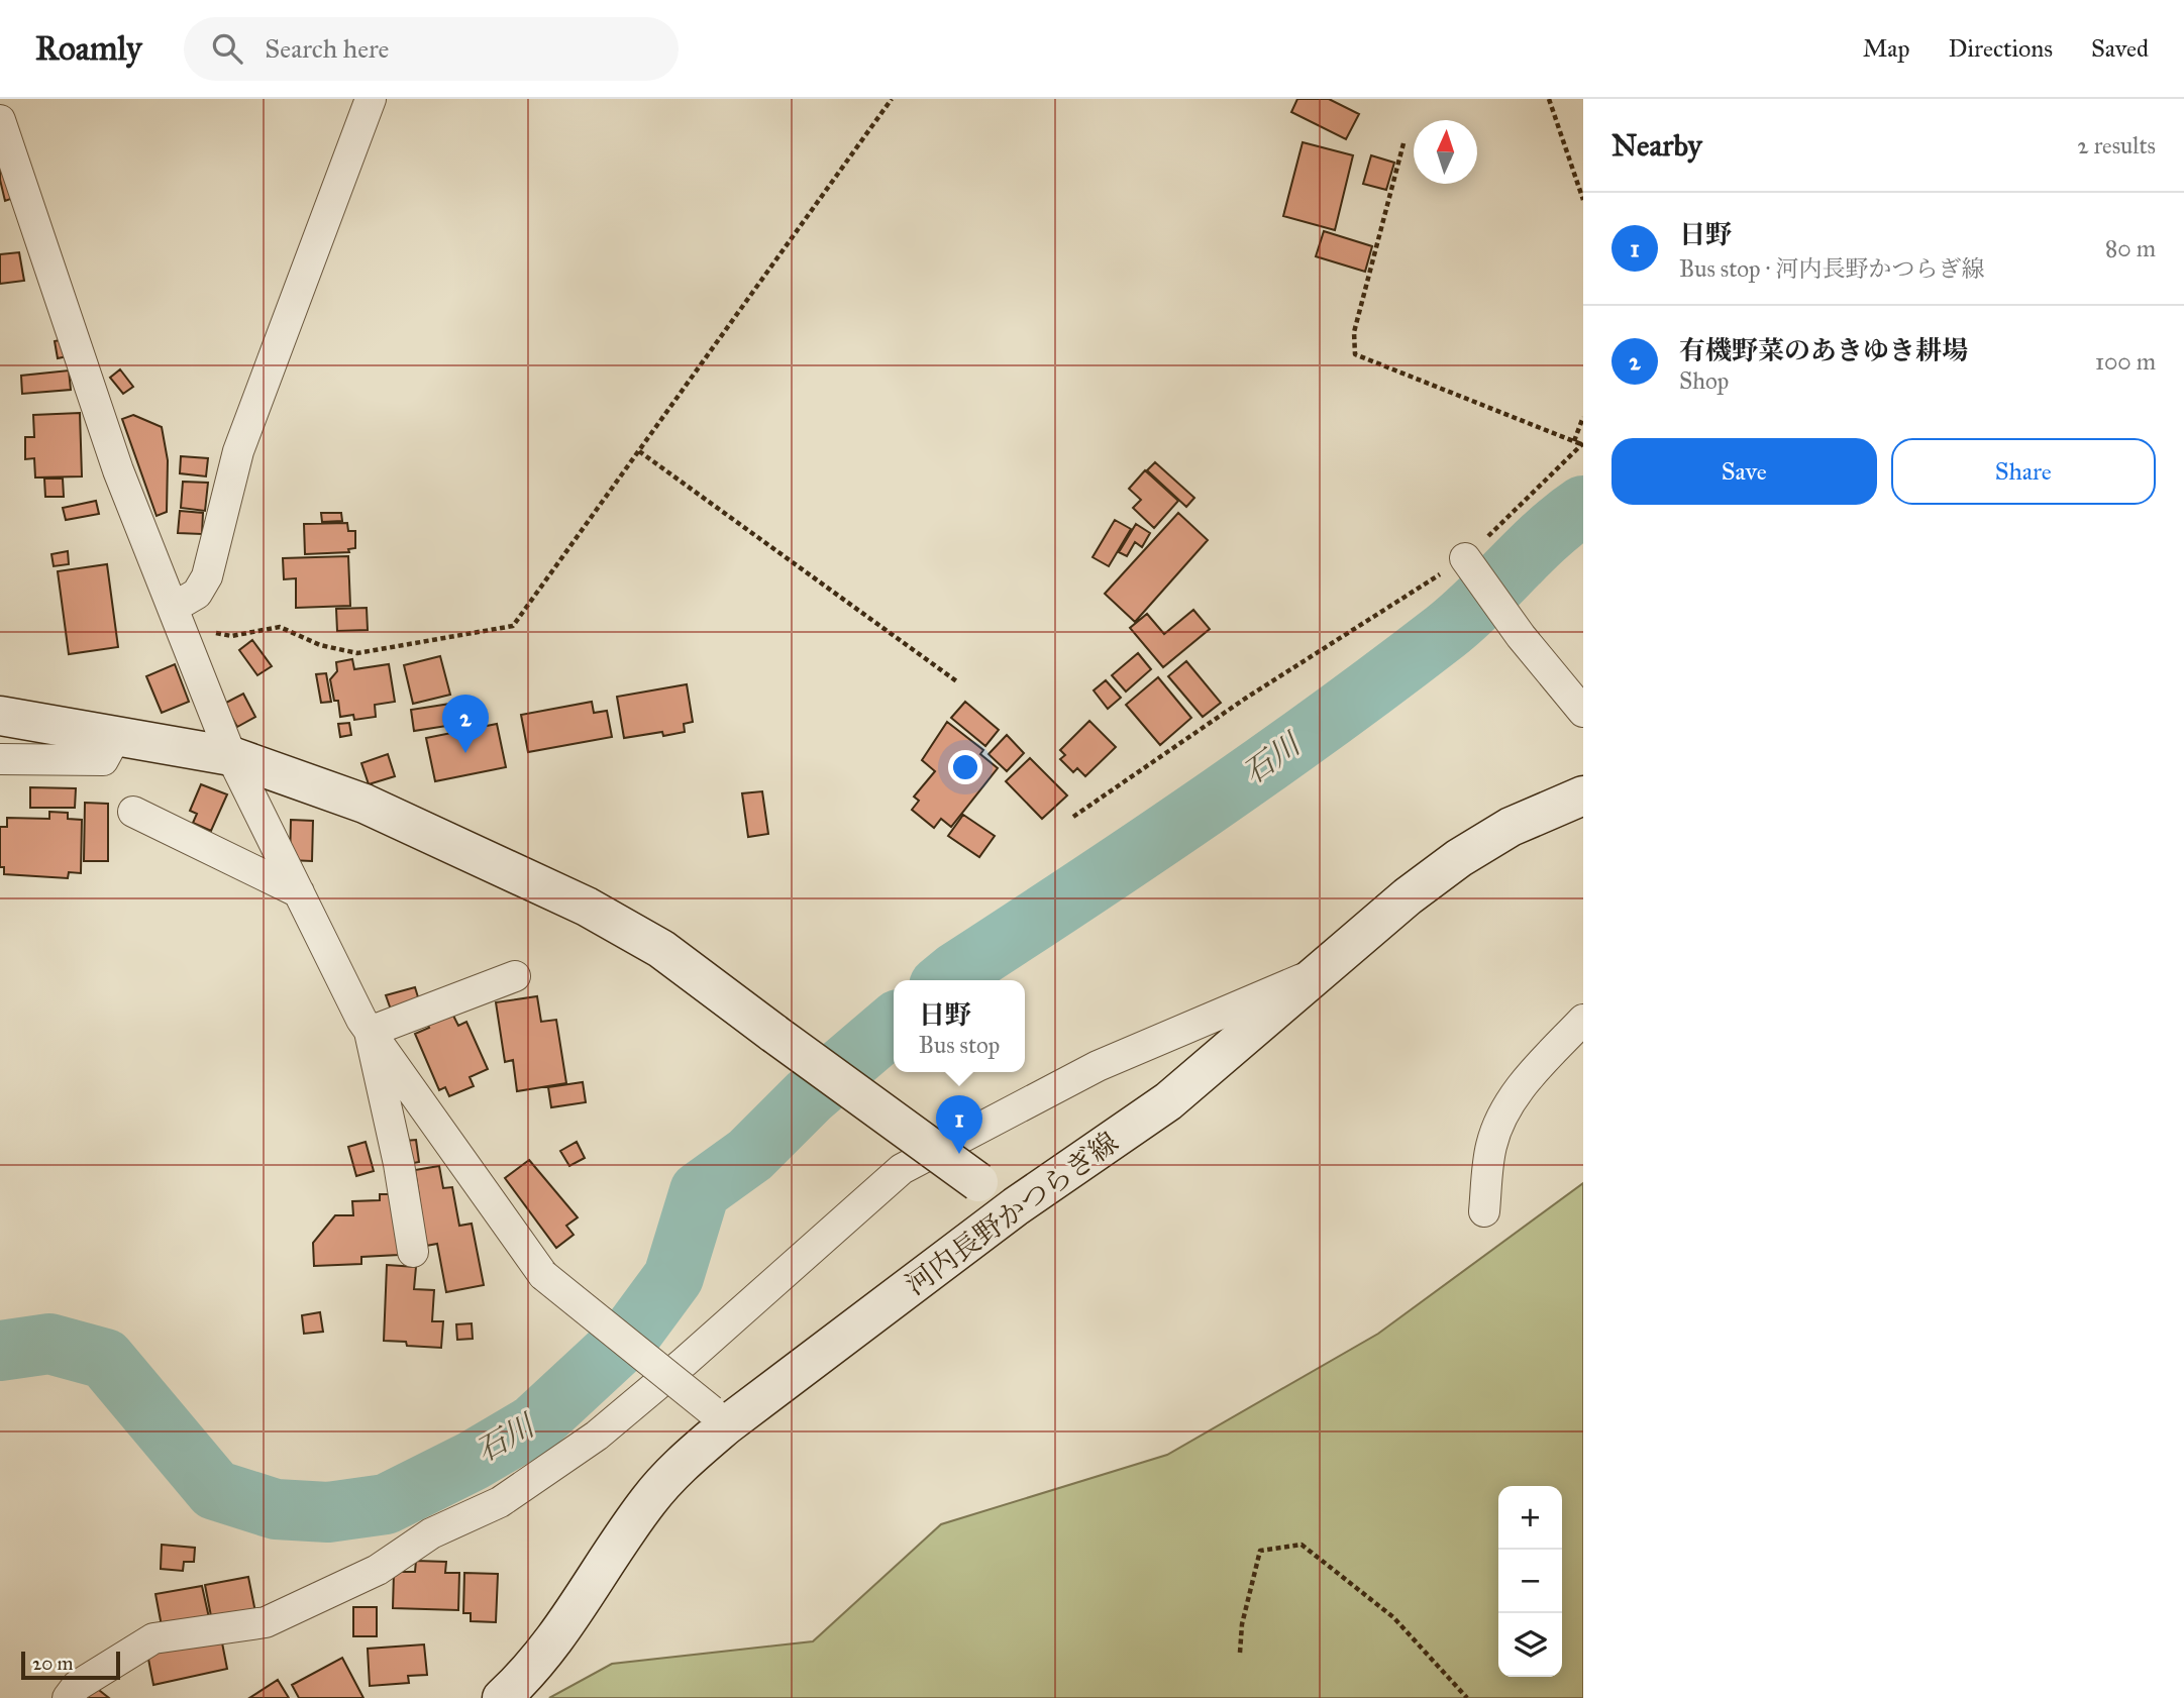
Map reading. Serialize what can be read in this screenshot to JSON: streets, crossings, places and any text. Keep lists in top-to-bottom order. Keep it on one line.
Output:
{"streets":{"main road":["河内長野かつらぎ線"]},"water":["石川"],"scale_bar":"20 m","north":"top","page":{"header":"Roamly","search":"Search here","nav":["Map","Directions","Saved"],"heading":["Nearby","2 results"],"list":[{"mark":"1","name":"日野","note":"Bus stop · 河内長野かつらぎ線","value":"80 m"},{"mark":"2","name":"有機野菜のあきゆき耕場","note":"Shop","value":"100 m"}],"buttons":["Save","Share"],"pins":["2","1"],"popup":["日野","Bus stop"],"map_buttons":["+","−"],"scale":"20 m"}}
